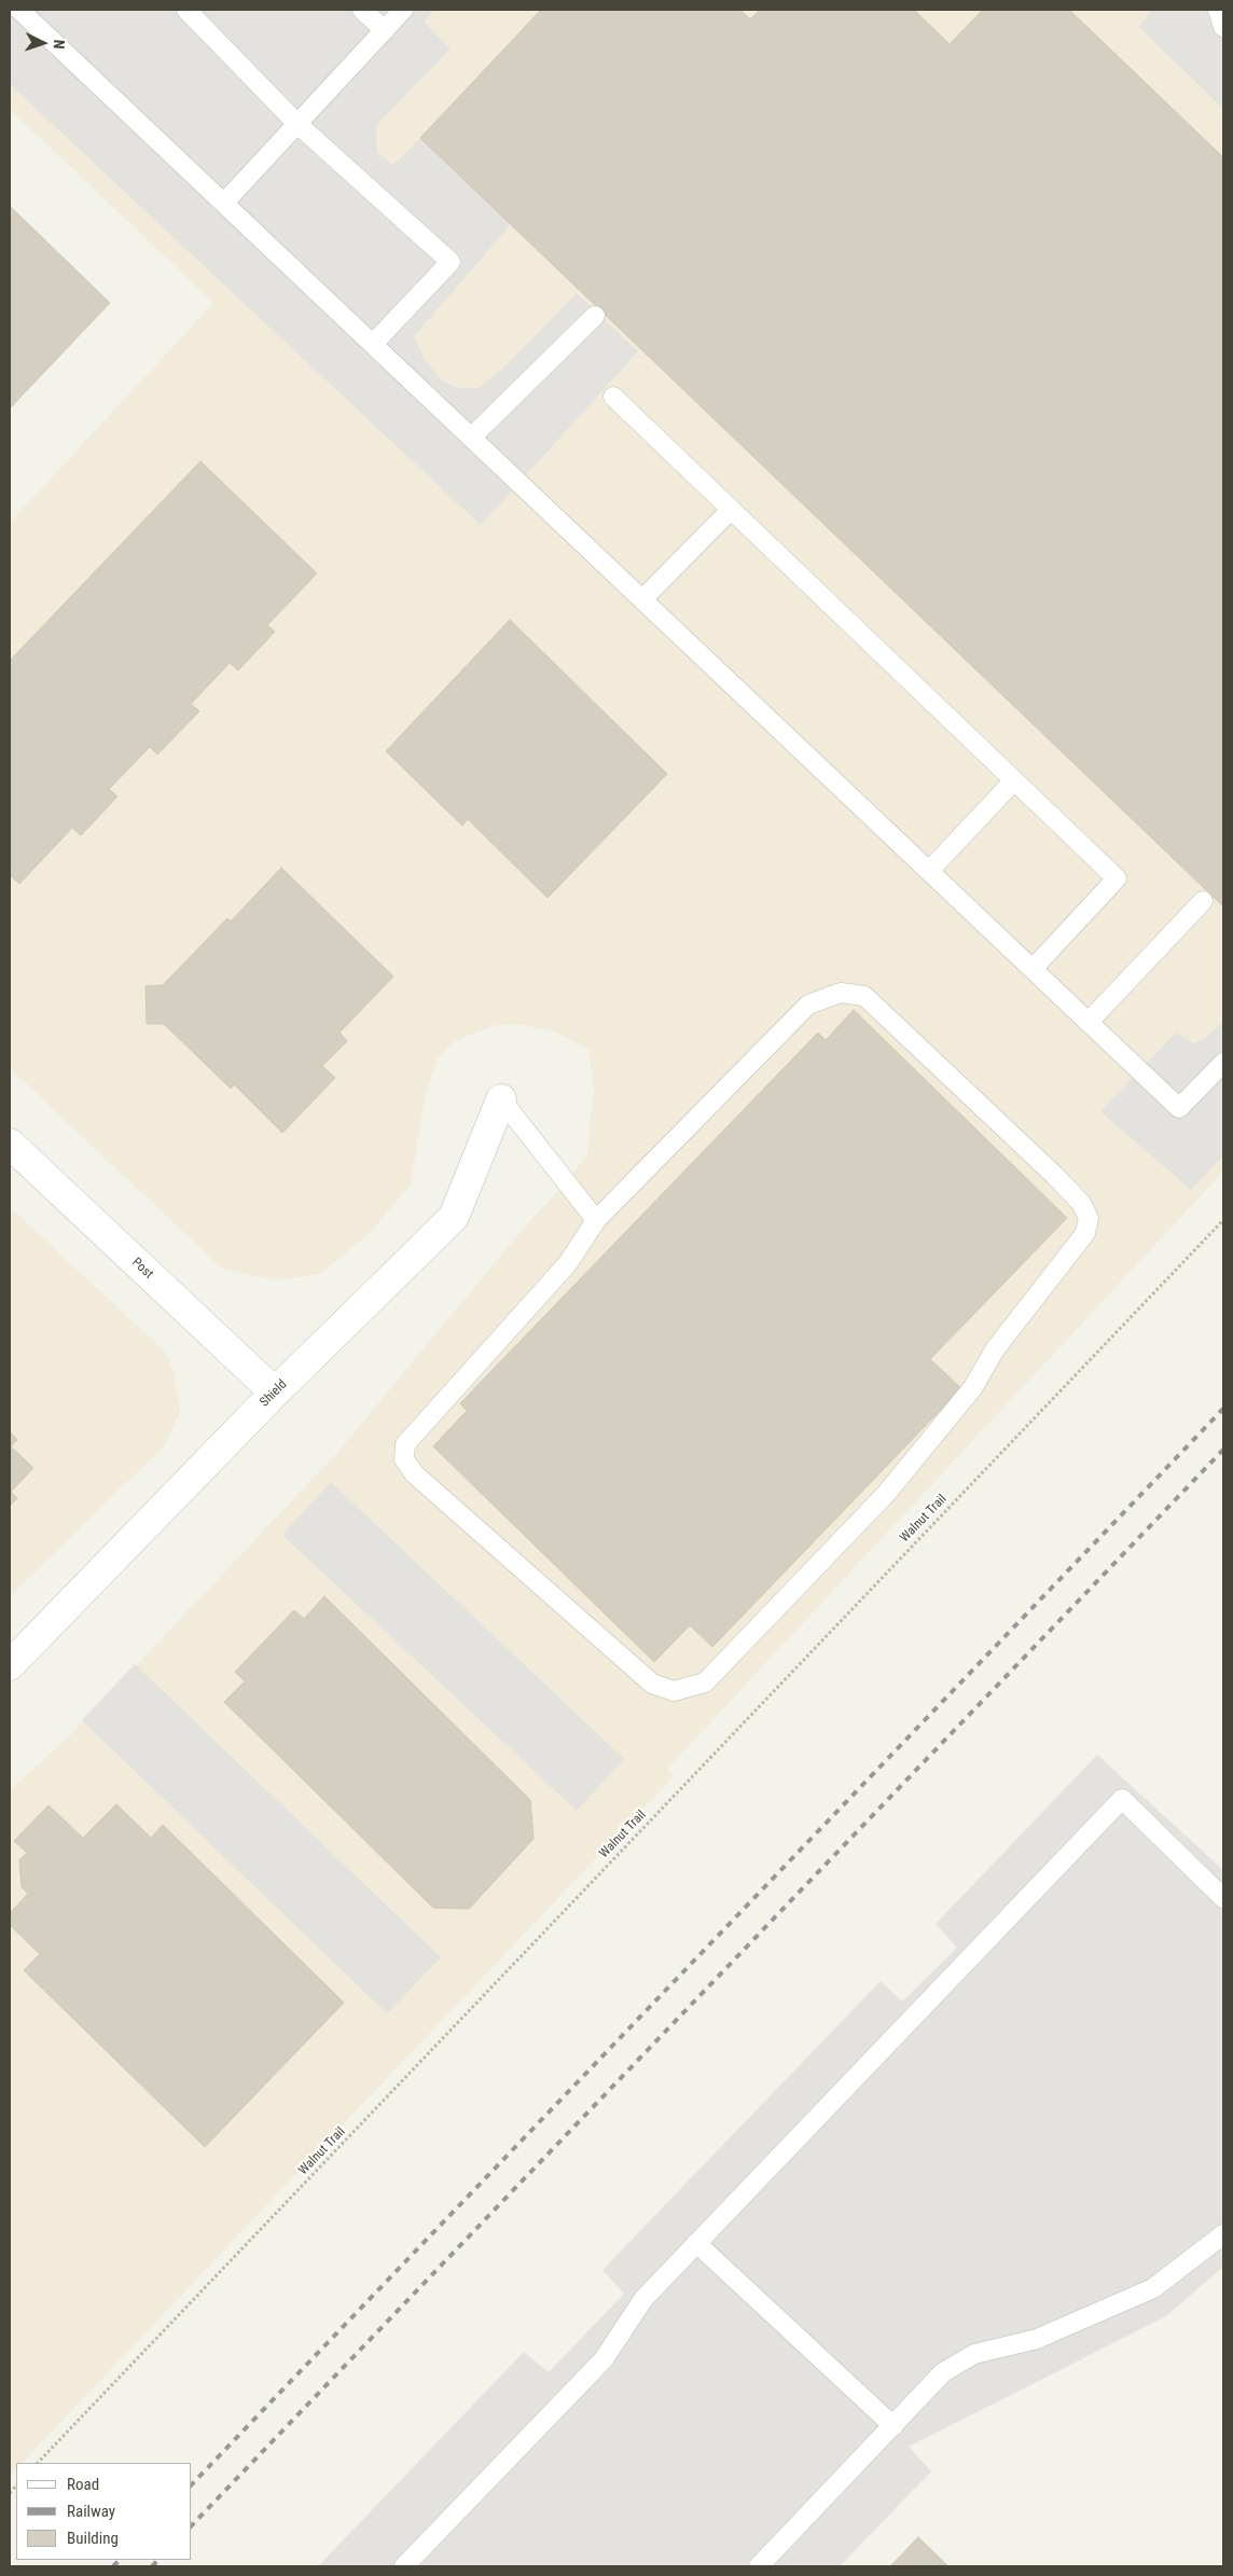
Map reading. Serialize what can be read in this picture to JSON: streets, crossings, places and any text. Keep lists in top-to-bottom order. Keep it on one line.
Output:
{"streets":{"street":["Post","Shield"],"path":["Walnut Trail"]},"crossings":[["Post","Shield"]],"legend":["Road","Railway","Building"],"north":"right"}
